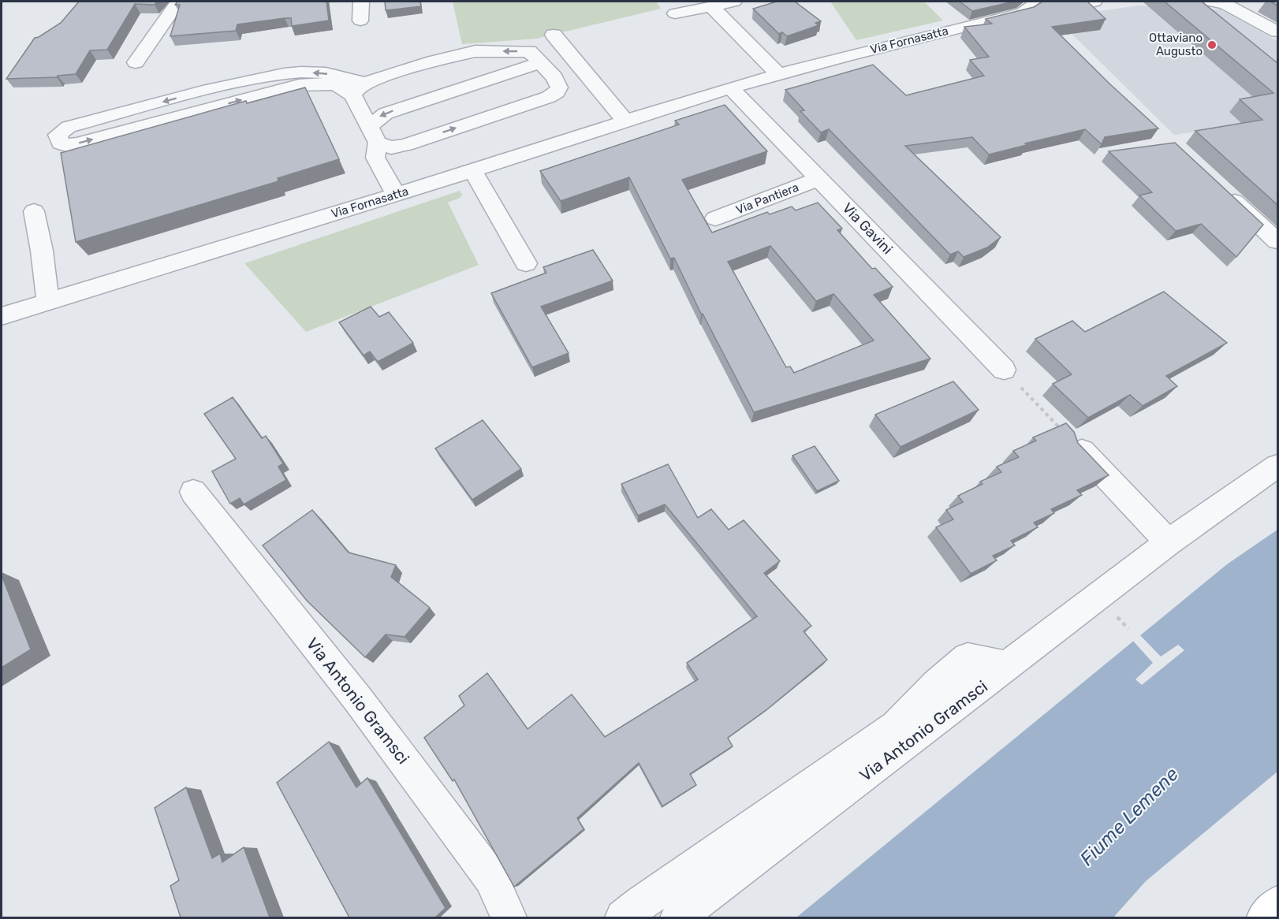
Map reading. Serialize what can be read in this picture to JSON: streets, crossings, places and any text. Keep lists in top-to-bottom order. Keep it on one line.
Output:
{"streets":{"street":["Via Fornasatta","Via Pantiera","Via Gavini","Via Antonio Gramsci"]},"crossings":[["Via Fornasatta","Via Gavini"],["Via Pantiera","Via Gavini"]],"water":["Fiume Lemene"],"places":["Ottaviano Augusto"]}
